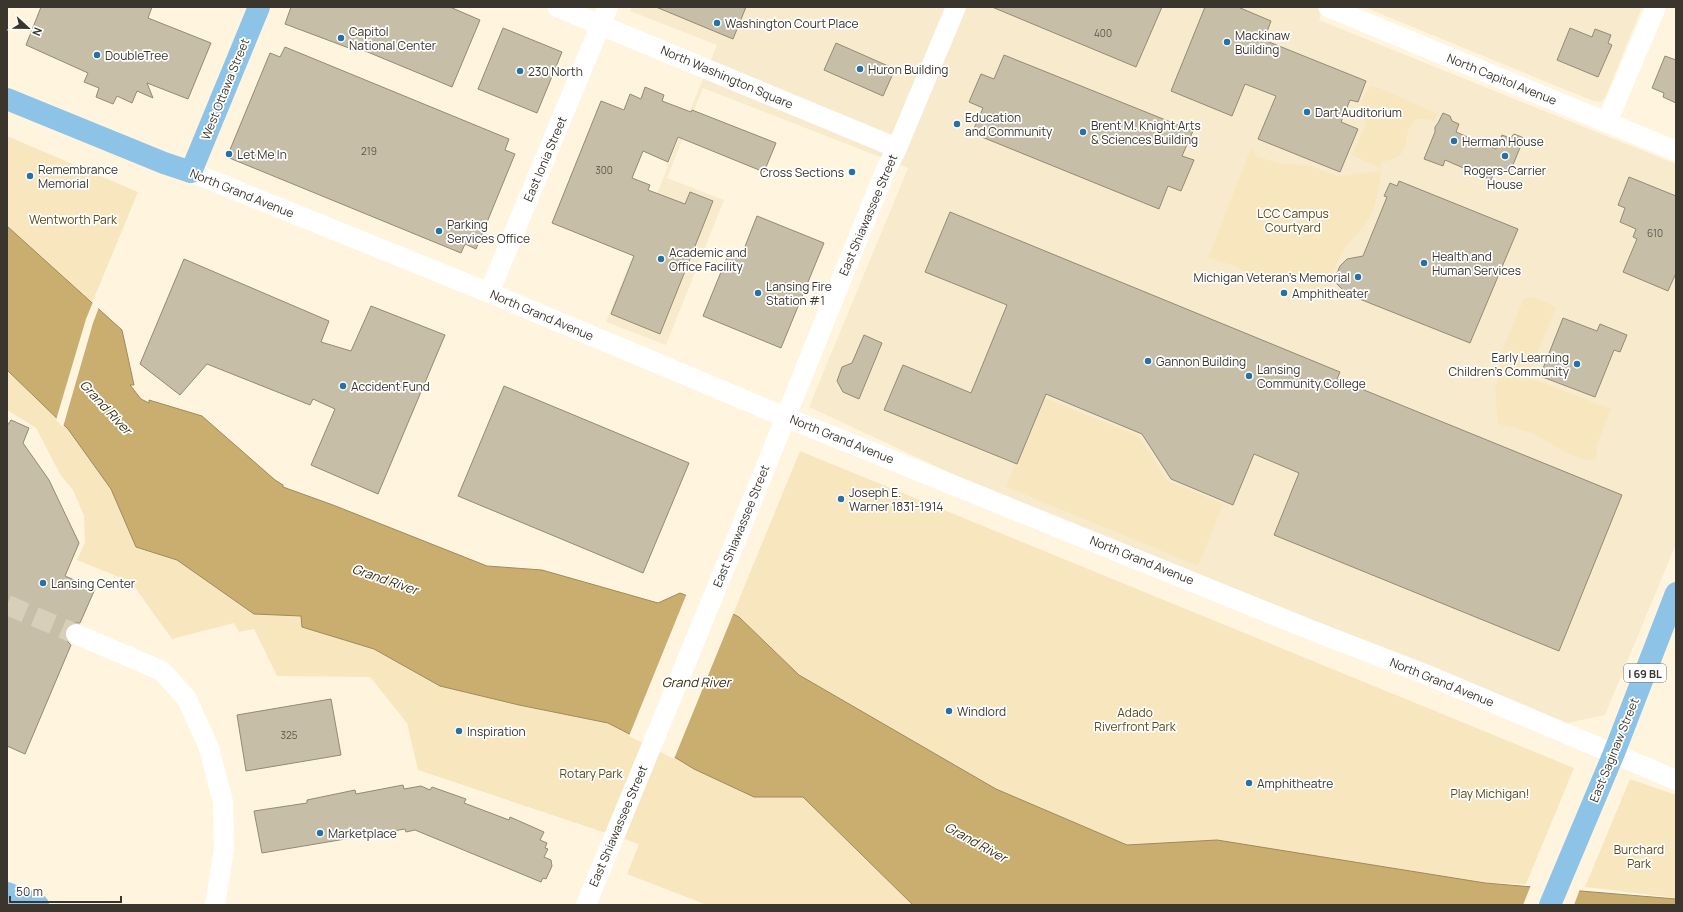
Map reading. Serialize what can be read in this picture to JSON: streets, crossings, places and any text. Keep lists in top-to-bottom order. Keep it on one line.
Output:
{"streets":{"main road":["West Ottawa Street","North Grand Avenue","I 69 BL","East Saginaw Street"],"street":["North Washington Square","North Capitol Avenue","East Ionia Street","East Shiawassee Street"]},"crossings":[["North Washington Square","East Ionia Street"],["North Washington Square","East Shiawassee Street"],["West Ottawa Street","North Grand Avenue"],["East Ionia Street","North Grand Avenue"],["North Grand Avenue","East Shiawassee Street"],["North Grand Avenue","East Saginaw Street"]],"water":["Grand River"],"parks":["LCC Campus Courtyard","Wentworth Park","Adado Riverfront Park","Rotary Park","Play Michigan!","Burchard Park"],"places":["Washington Court Place","Capitol National Center","Mackinaw Building","DoubleTree","Huron Building","230 North","Dart Auditorium","Education and Community","Brent M. Knight Arts & Sciences Building","Herman House","Let Me In","Rogers-Carrier House","Cross Sections","Remembrance Memorial","Parking Services Office","Academic and Office Facility","Health and Human Services","Michigan Veteran's Memorial","Lansing Fire Station #1","Amphitheater","Gannon Building","Early Learning Children's Community","Lansing Community College","Accident Fund","Joseph E. Warner 1831-1914","Lansing Center","Windlord","Inspiration","Amphitheatre","Marketplace"],"house_numbers":["400","219","300","610","325"],"scale_bar":"50 m","north":"right"}
